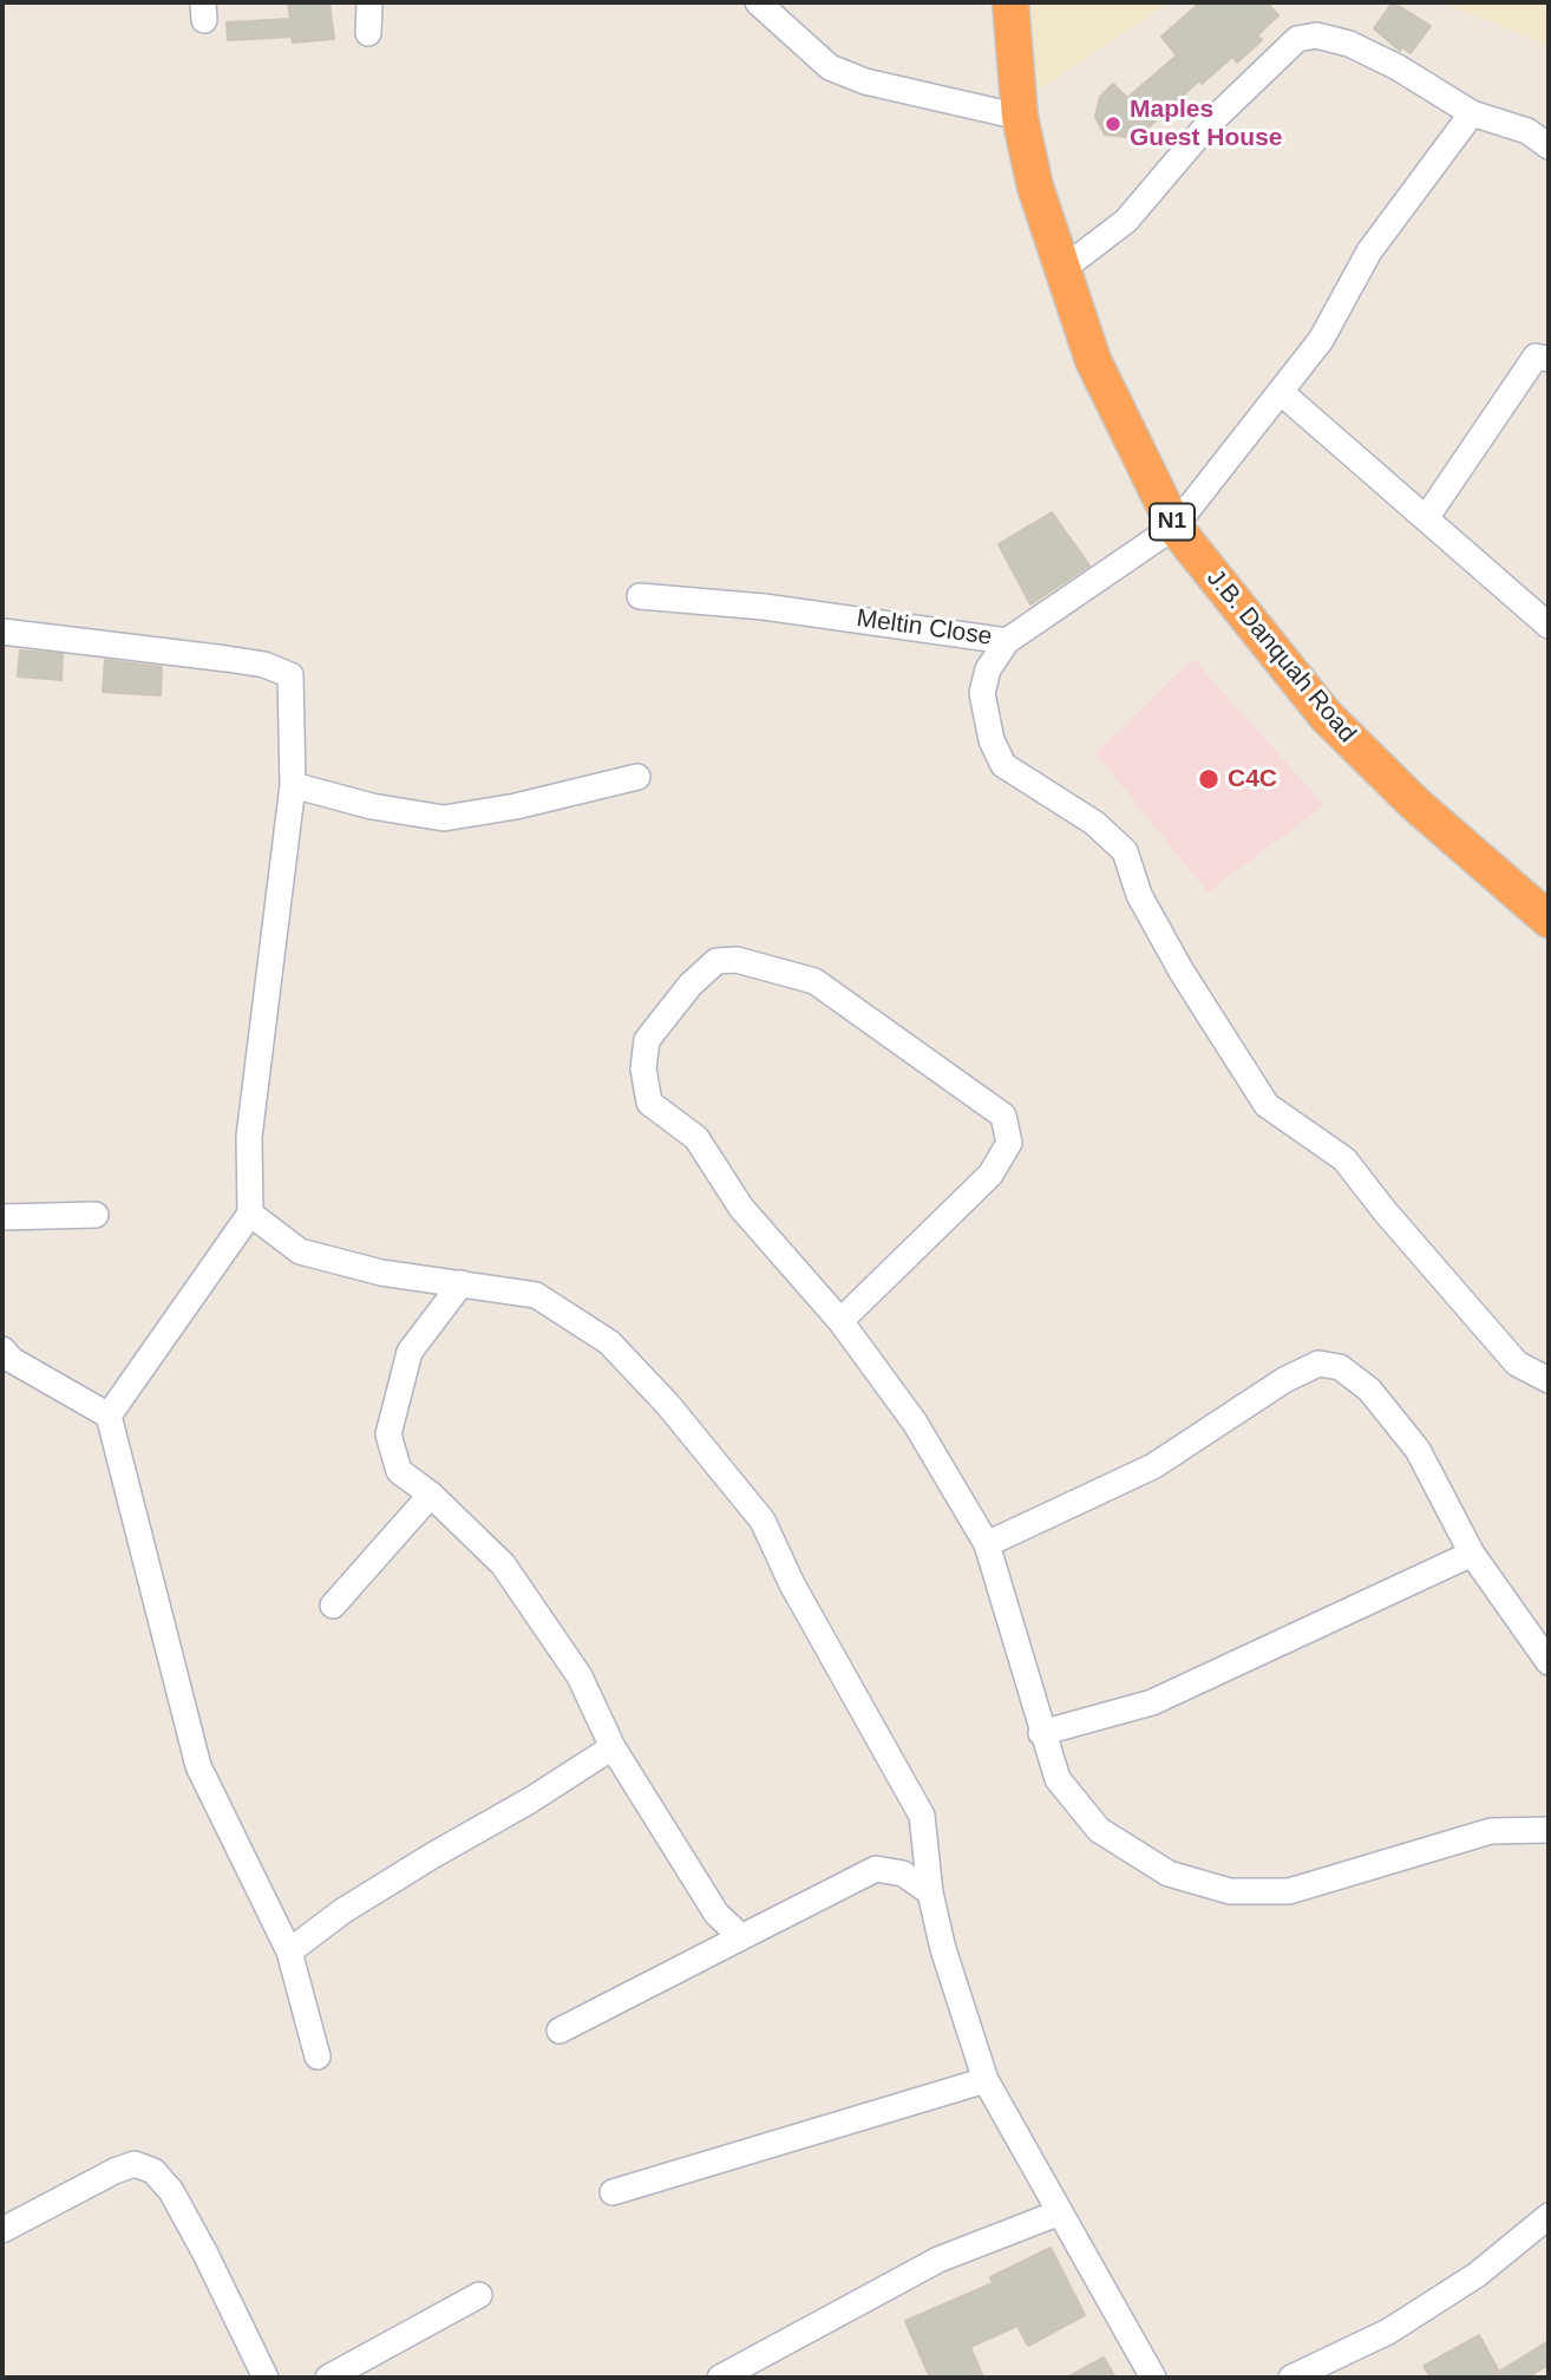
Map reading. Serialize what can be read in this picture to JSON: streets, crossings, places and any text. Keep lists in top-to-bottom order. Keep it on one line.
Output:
{"streets":{"highway":["N1","J.B. Danquah Road"],"street":["Meltin Close"]},"crossings":[["Meltin Close","J.B. Danquah Road"]],"places":["Maples Guest House","C4C"]}
